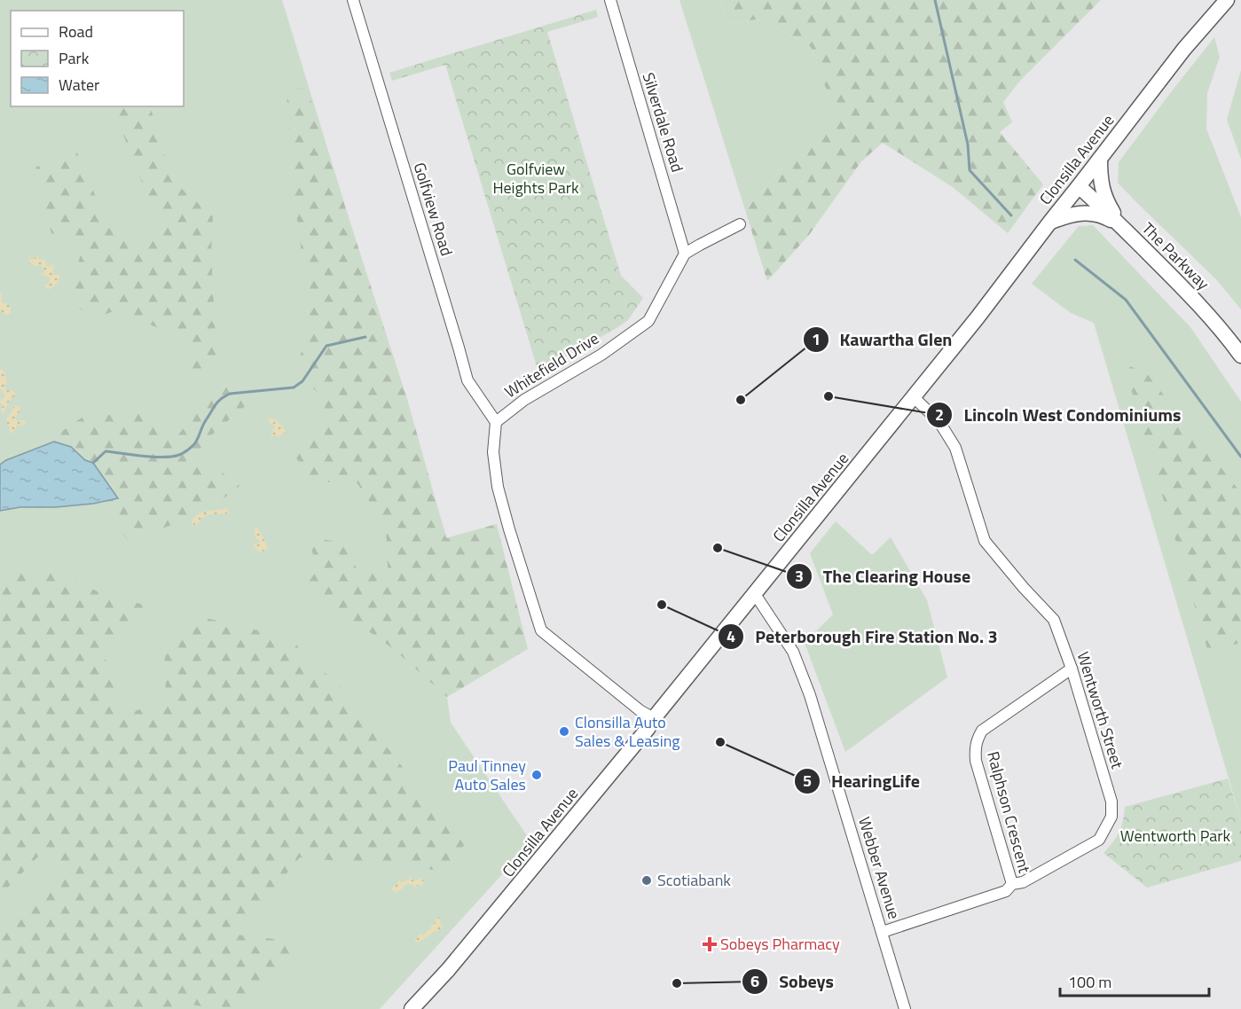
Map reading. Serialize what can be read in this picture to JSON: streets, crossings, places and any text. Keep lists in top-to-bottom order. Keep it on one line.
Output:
{"streets":{"main road":["Clonsilla Avenue","The Parkway"],"street":["Silverdale Road","Golfview Road","Whitefield Drive","Wentworth Street","Ralphson Crescent","Webber Avenue"]},"crossings":[["Silverdale Road","Whitefield Drive"],["Clonsilla Avenue","The Parkway"],["Clonsilla Avenue","Wentworth Street"],["Clonsilla Avenue","Webber Avenue"],["Golfview Road","Whitefield Drive"],["Wentworth Street","Ralphson Crescent"],["Wentworth Street","Webber Avenue"]],"parks":["Golfview Heights Park","Wentworth Park"],"places":{"other":["Lincoln West Condominiums","Kawartha Glen","The Clearing House","Peterborough Fire Station No. 3","Clonsilla Auto Sales & Leasing","HearingLife","Paul Tinney Auto Sales","Scotiabank","Sobeys"],"health":["Sobeys Pharmacy"]},"legend":["Road","Park","Water"],"scale_bar":"100 m"}
